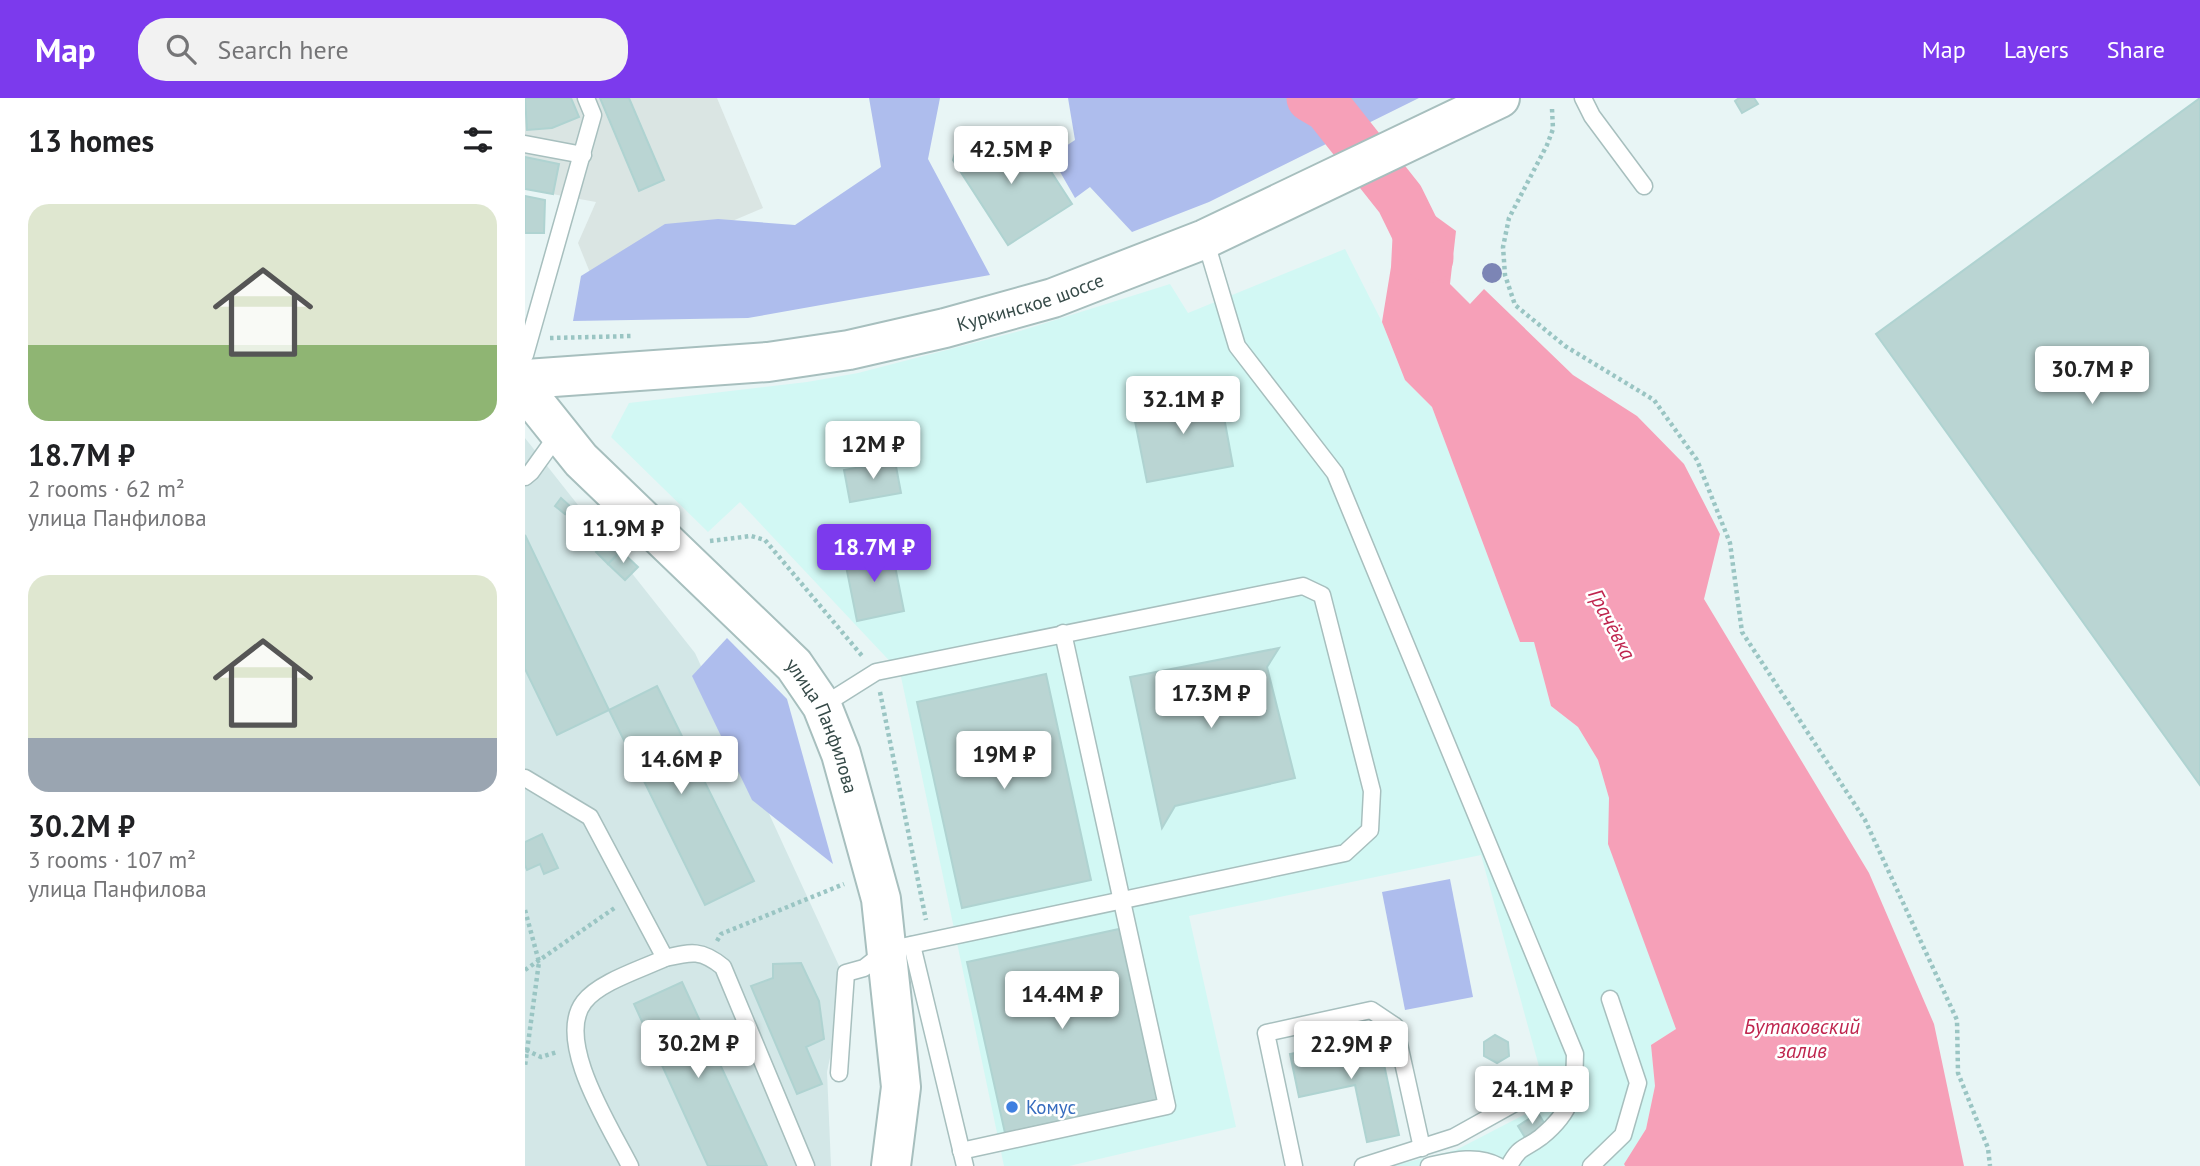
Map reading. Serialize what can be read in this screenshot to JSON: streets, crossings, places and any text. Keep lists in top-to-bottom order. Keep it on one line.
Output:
{"streets":{"street":["Куркинское шоссе","улица Панфилова"]},"water":["Грачёвка","Бутаковский залив"],"places":["Комус"],"page":{"header":"Map","search":"Search here","nav":["Map","Layers","Share"],"heading":"13 homes","price":["42.5M ₽","30.7M ₽","32.1M ₽","12M ₽","11.9M ₽","18.7M ₽","17.3M ₽","19M ₽","14.6M ₽","14.4M ₽","30.2M ₽","22.9M ₽","24.1M ₽"],"list":[{"name":"18.7M ₽","note":"2 rooms · 62 m² · улица Панфилова"},{"name":"30.2M ₽","note":"3 rooms · 107 m² · улица Панфилова"}]}}
